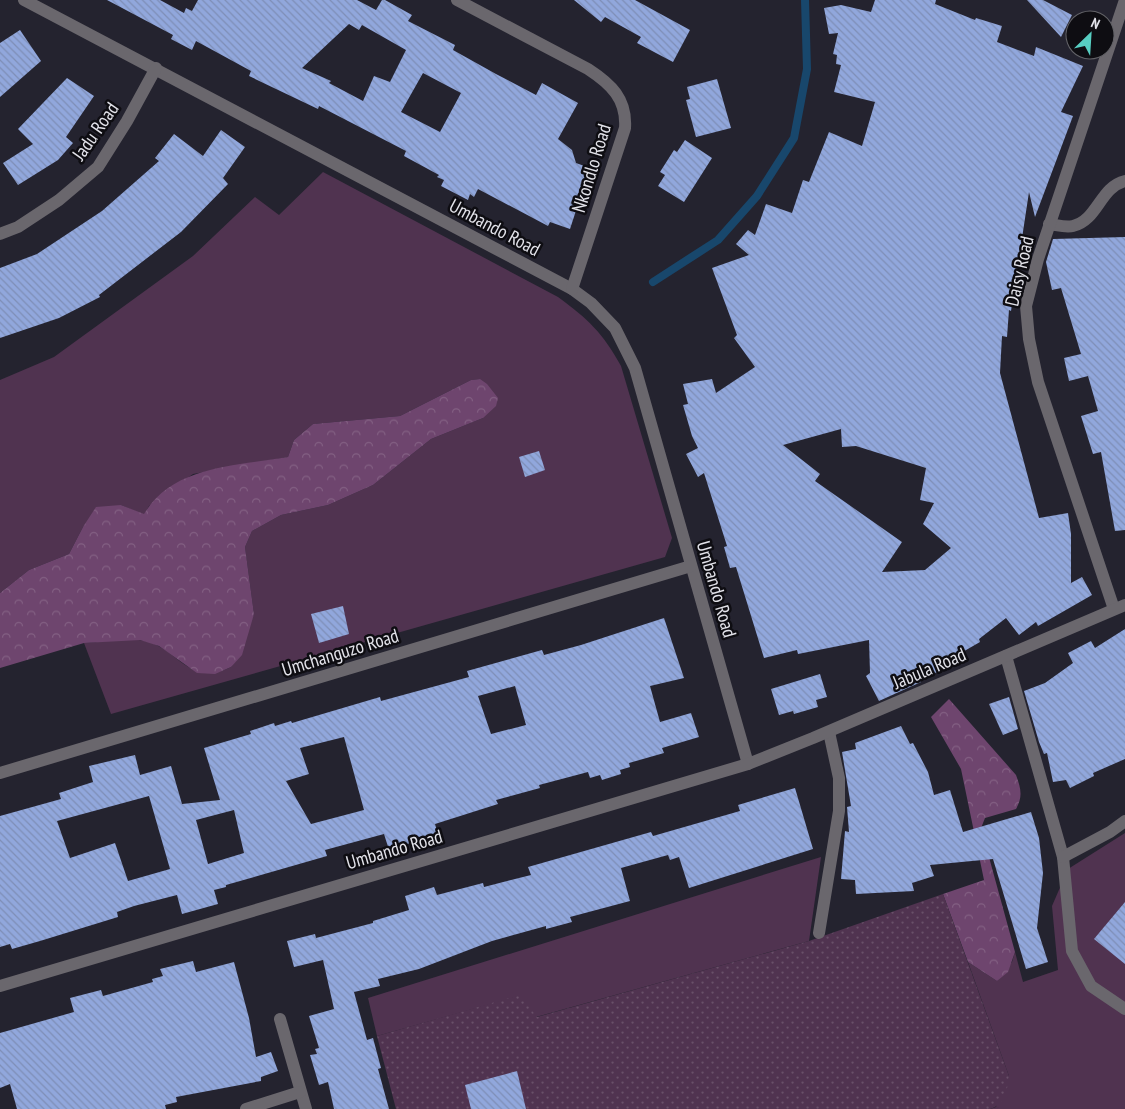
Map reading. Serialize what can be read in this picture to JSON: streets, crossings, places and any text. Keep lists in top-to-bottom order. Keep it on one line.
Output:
{"streets":{"street":["Jadu Road","Nkondlo Road","Umbando Road","Daisy Road","Umchanguzo Road","Jabula Road"]},"crossings":[["Jadu Road","Umbando Road"],["Nkondlo Road","Umbando Road"],["Umbando Road","Umchanguzo Road"],["Umbando Road","Jabula Road"],["Daisy Road","Jabula Road"]],"north":"top right"}
